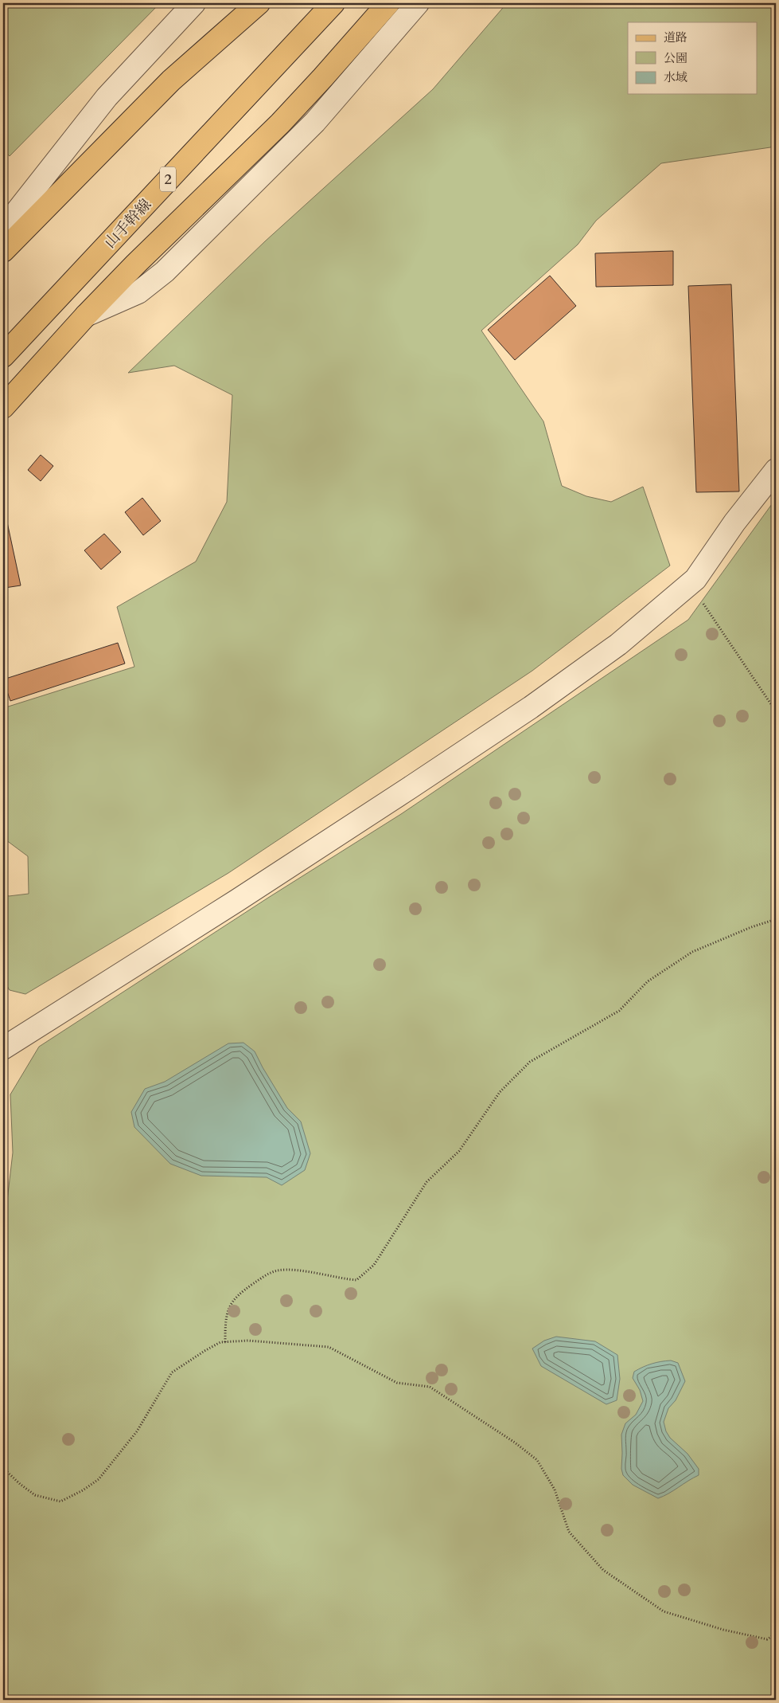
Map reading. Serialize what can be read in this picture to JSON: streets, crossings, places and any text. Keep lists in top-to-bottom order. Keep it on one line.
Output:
{"streets":{"main road":["2","山手幹線"]},"legend":["道路","公園","水域"]}
